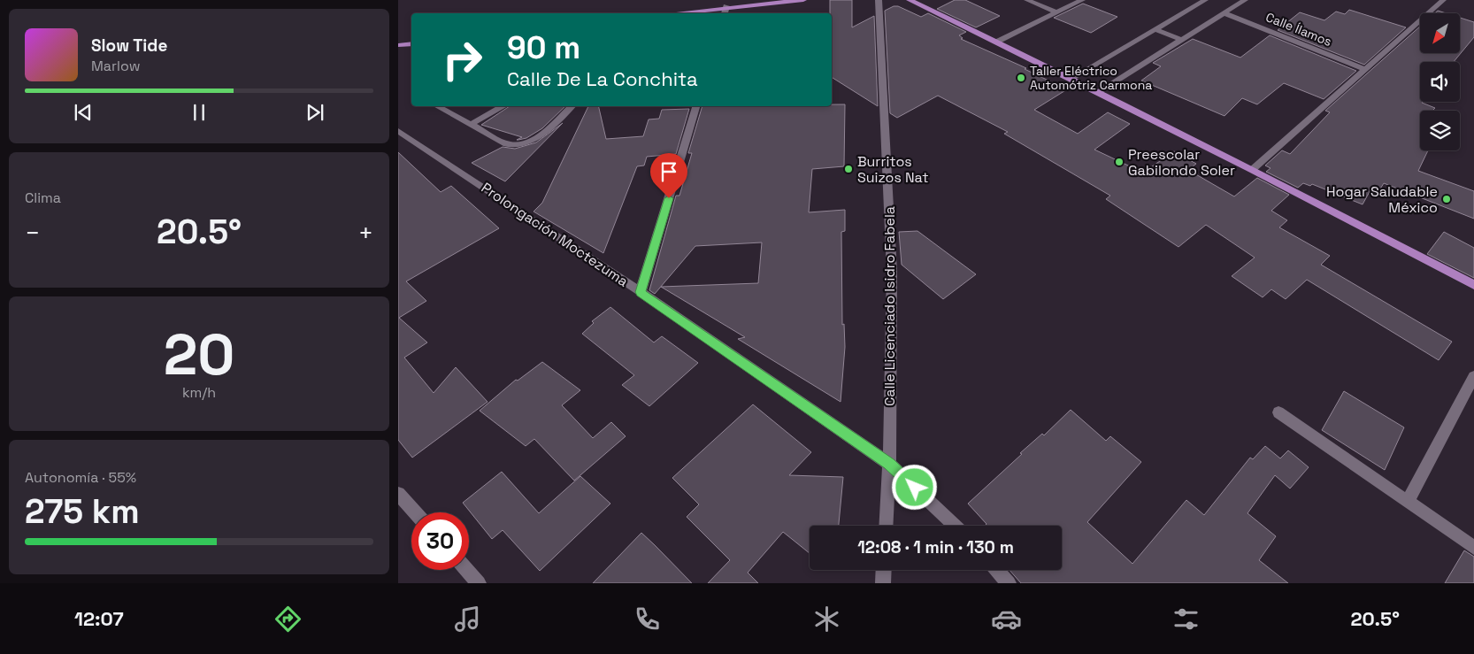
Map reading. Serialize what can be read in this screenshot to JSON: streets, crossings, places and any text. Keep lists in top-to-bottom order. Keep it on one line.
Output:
{"streets":{"street":["Calle Ílamos","Prolongación Moctezuma","Calle Licenciado Isidro Fabela"]},"crossings":[["Prolongación Moctezuma","Calle Licenciado Isidro Fabela"]],"places":["Taller Eléctrico Automótriz Carmona","Preescolar Gabilondo Soler","Burritos Suizos Nat","Hogar Saludable México"],"north":"bottom left","page":{"turn":["90 m","Calle De La Conchita"],"song":["Slow Tide","Marlow"],"tile":["Clima",["20","km/h"],["Autonomía · 55%","275 km"]],"heat":["−","20.5°","+"],"limit":"30","trip":"12:08 · 1 min · 130 m","tabs":["12:07","20.5°"]}}
